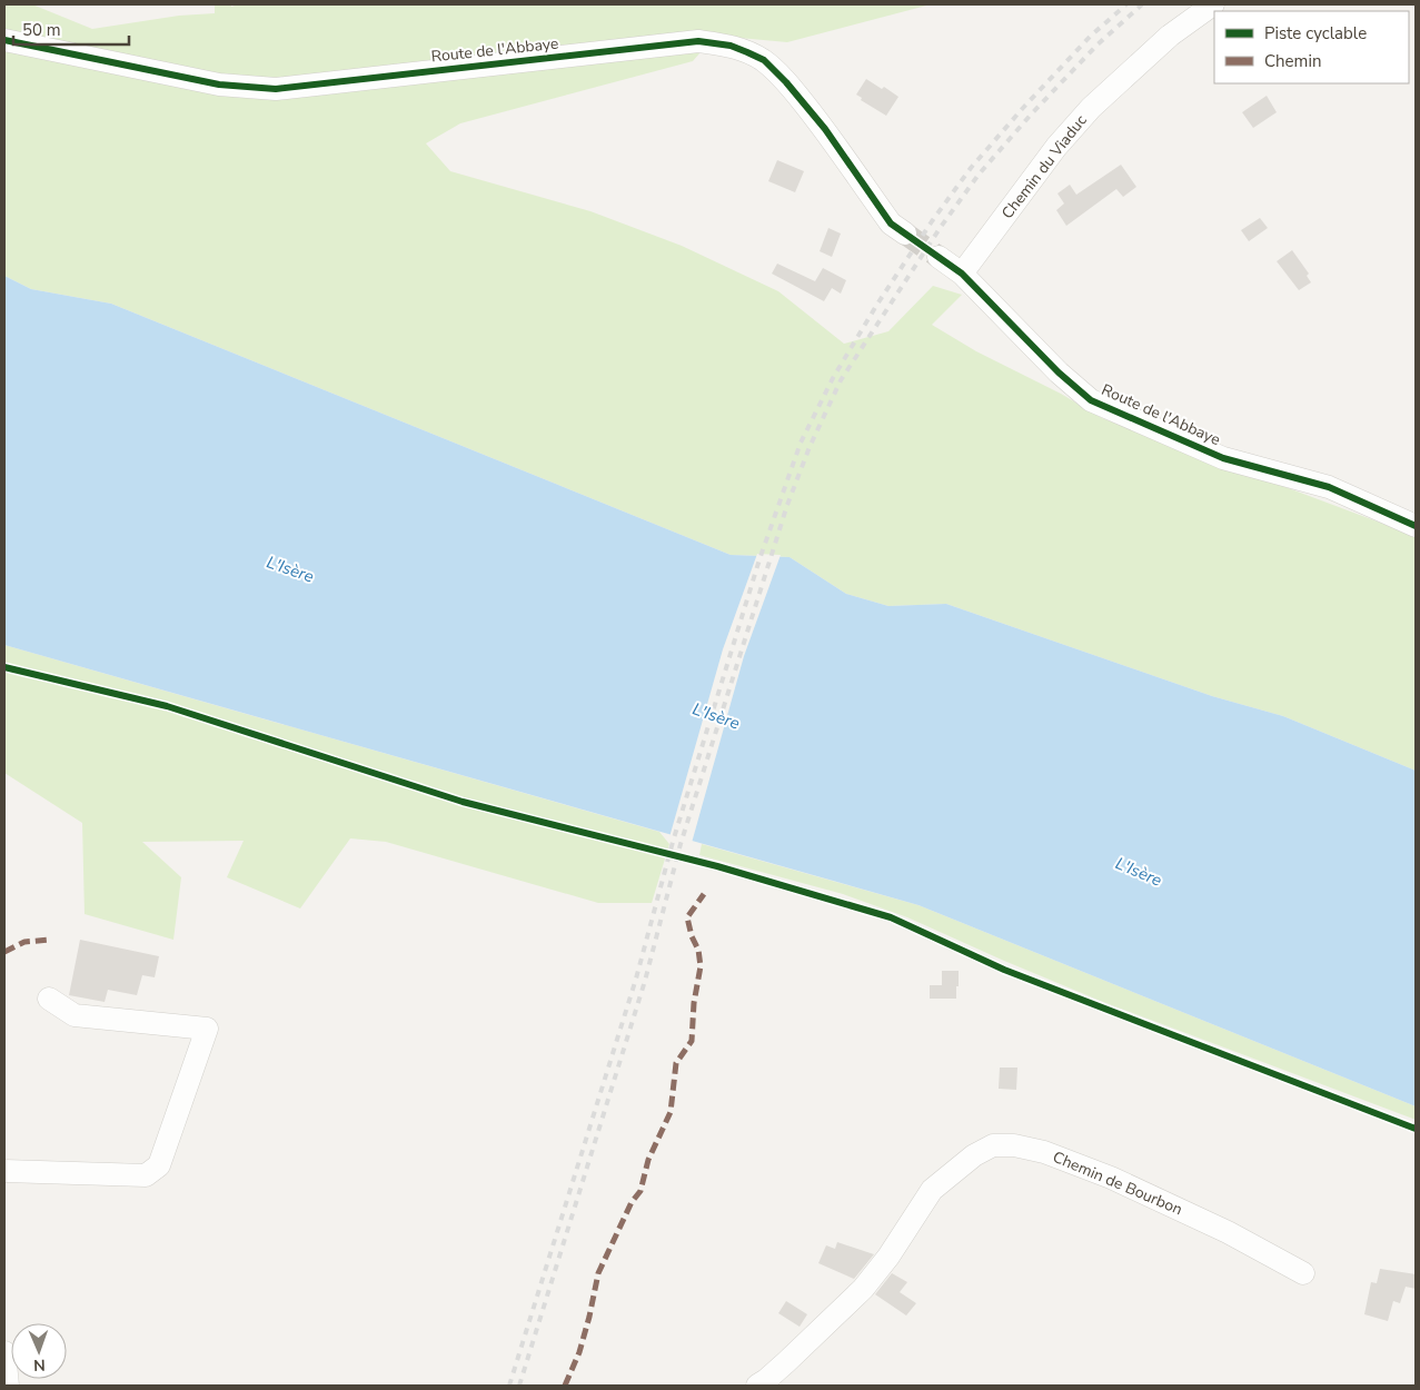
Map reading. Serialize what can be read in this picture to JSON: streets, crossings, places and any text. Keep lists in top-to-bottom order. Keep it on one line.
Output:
{"streets":{"street":["Route de l'Abbaye","Chemin du Viaduc","Chemin de Bourbon"]},"crossings":[["Route de l'Abbaye","Chemin du Viaduc"]],"water":["L'Isère"],"legend":["Piste cyclable","Chemin"],"scale_bar":"50 m","north":"bottom"}
